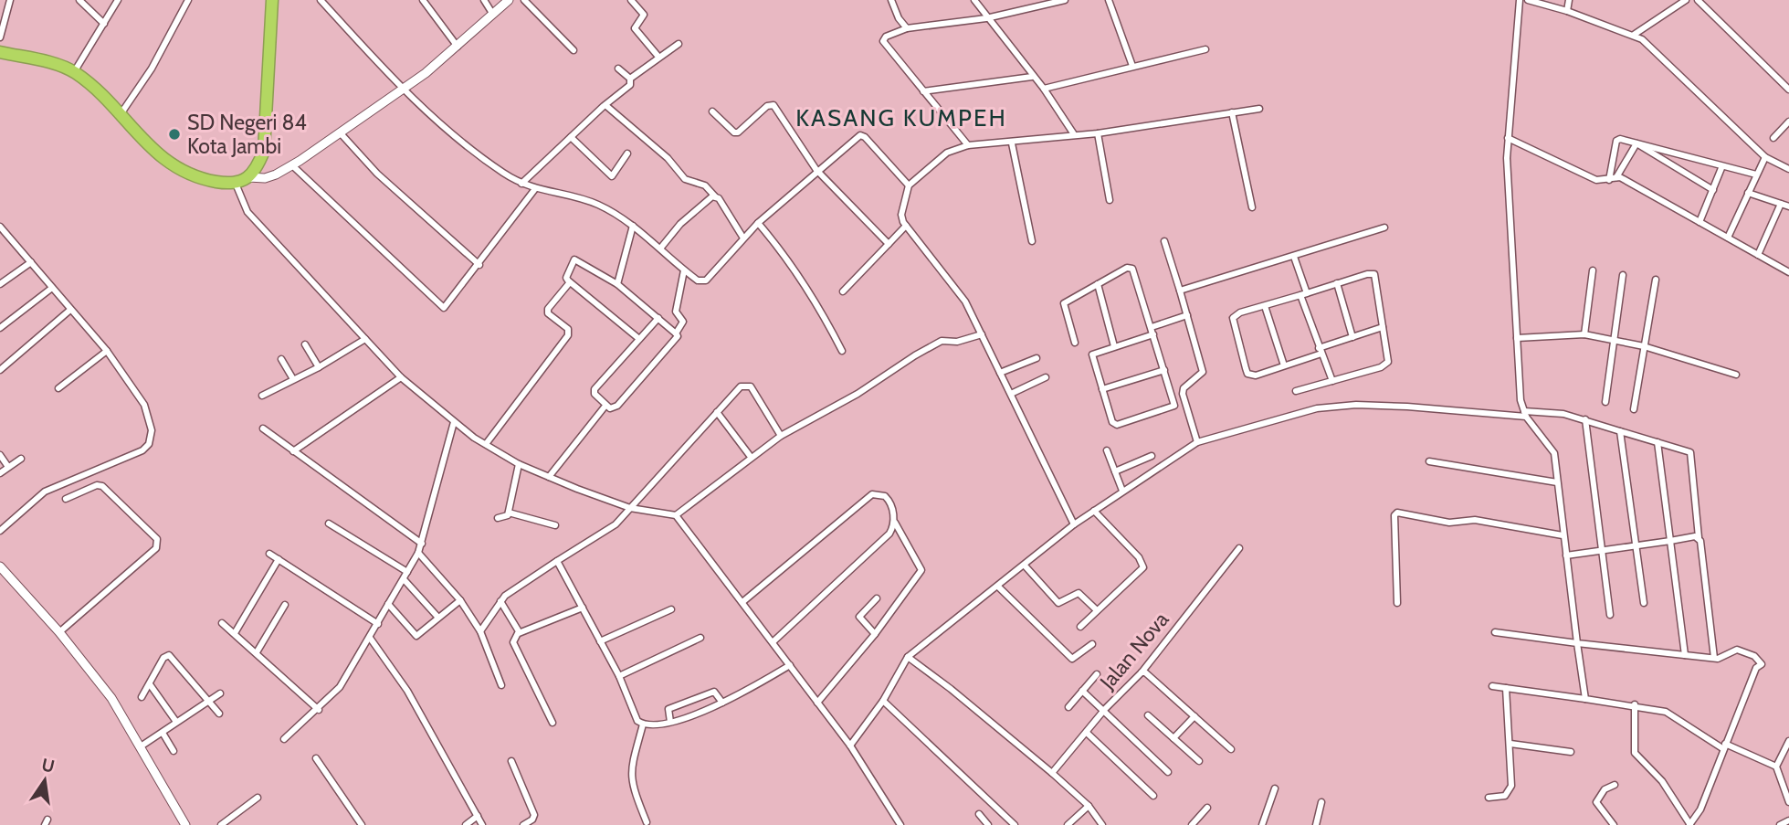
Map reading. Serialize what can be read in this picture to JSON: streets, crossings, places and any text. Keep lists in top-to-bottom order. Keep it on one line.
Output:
{"streets":{"street":["Jalan Nova"]},"districts":["KASANG KUMPEH"],"places":["SD Negeri 84 Kota Jambi"],"north":"top"}
